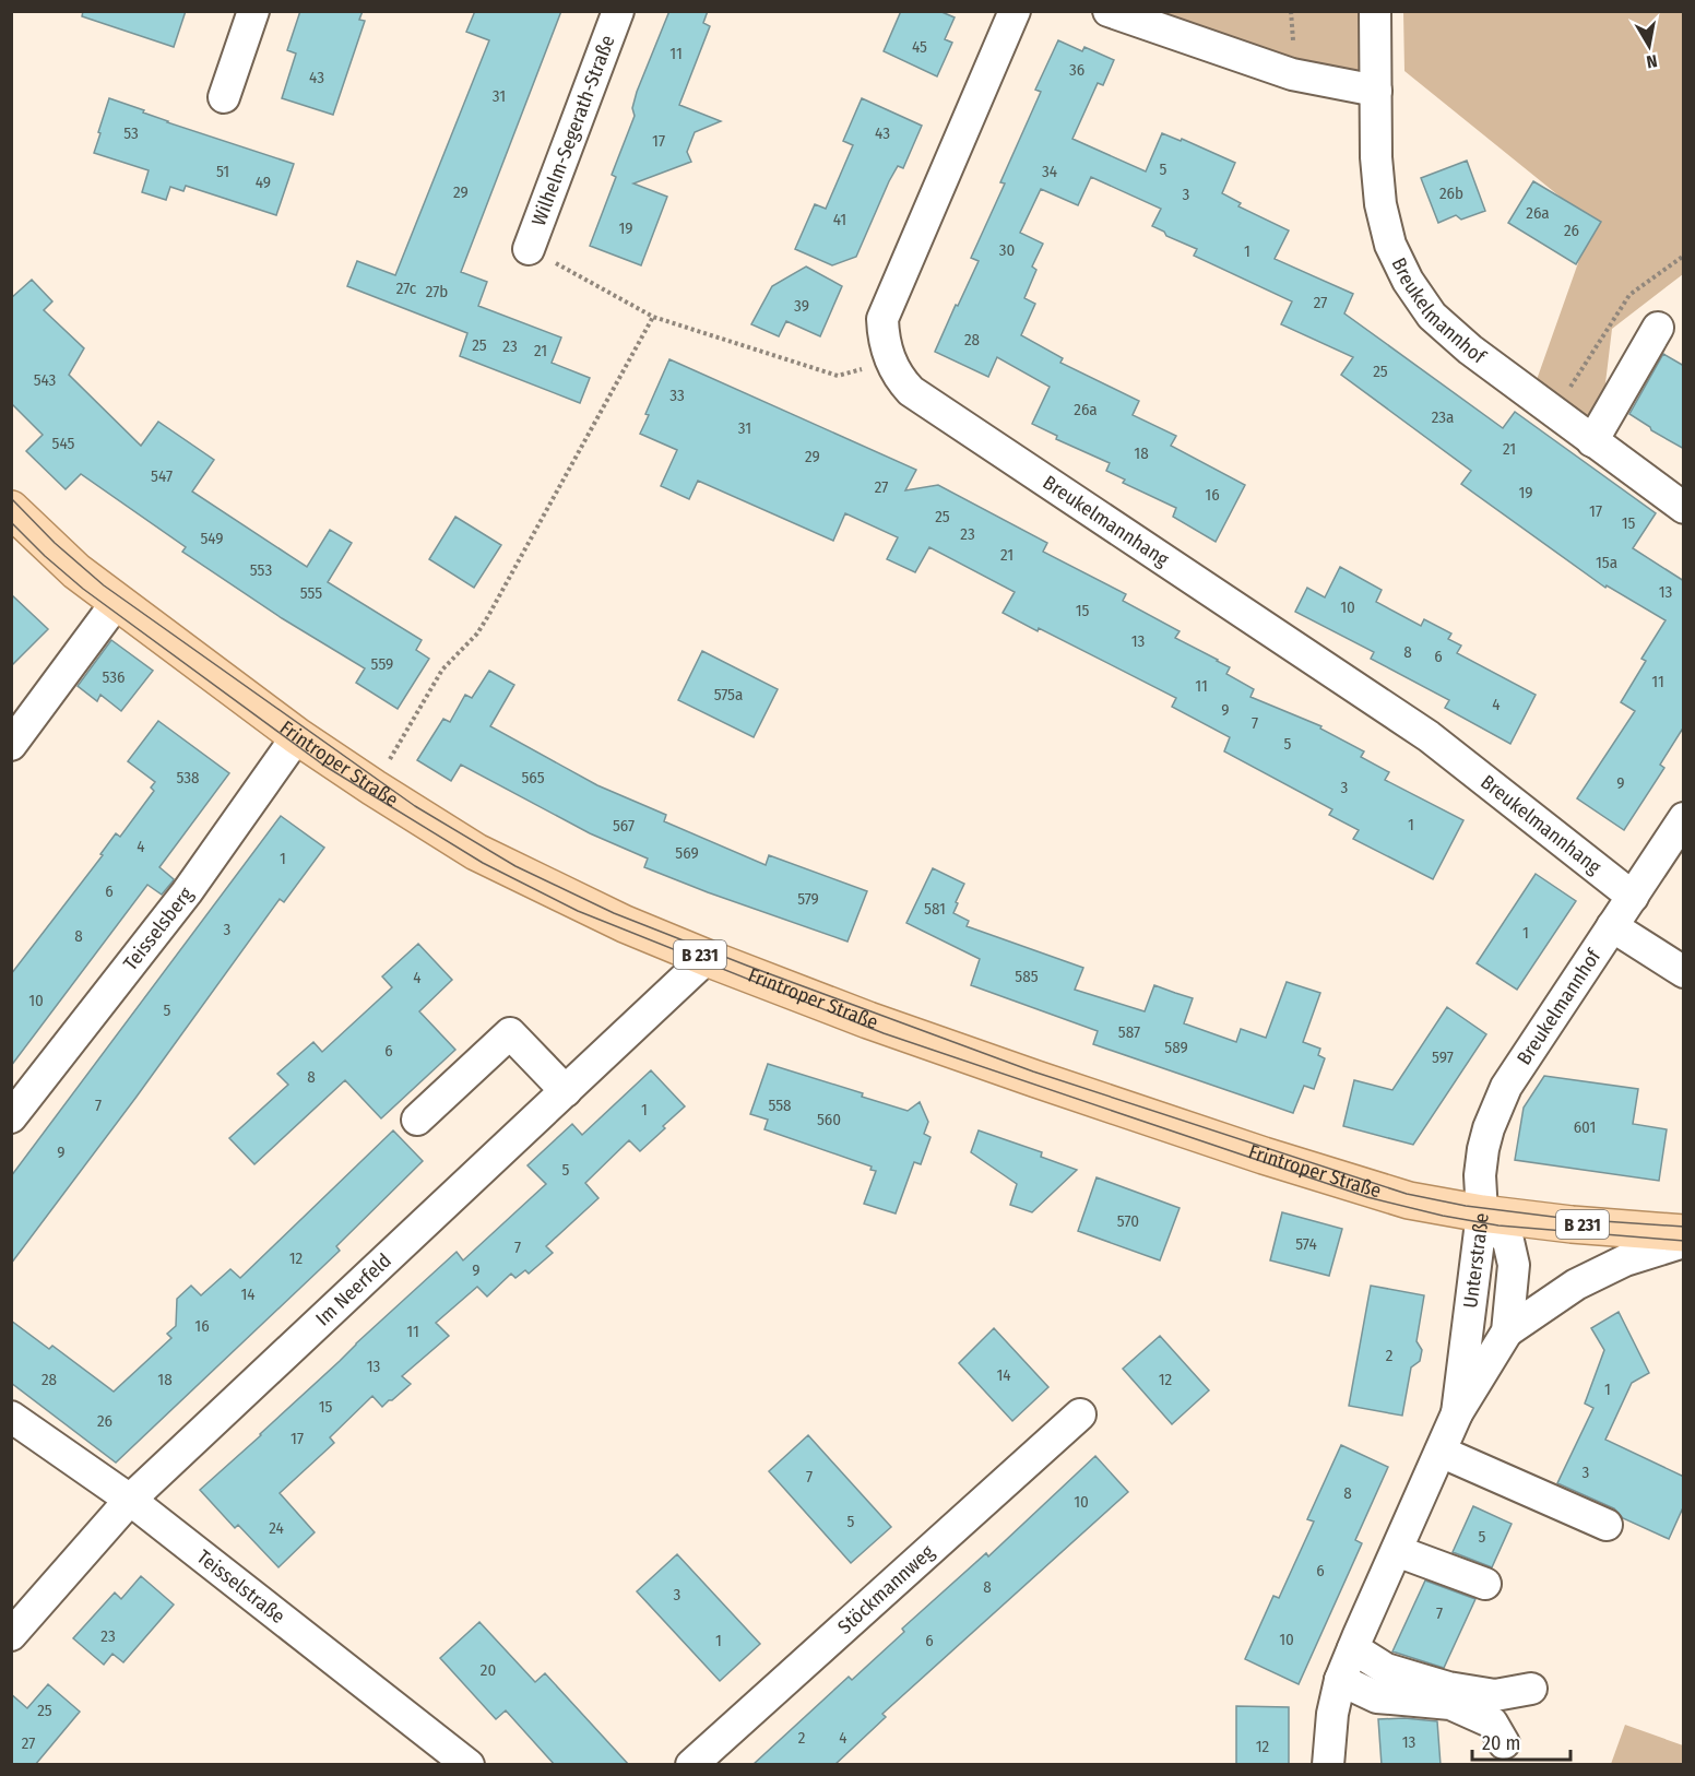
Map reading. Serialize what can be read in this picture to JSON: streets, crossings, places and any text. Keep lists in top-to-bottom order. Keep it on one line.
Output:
{"streets":{"main road":["Frintroper Straße","B 231"],"street":["Wilhelm-Segerath-Straße","Breukelmannhof","Breukelmannhang","Teisselsberg","Unterstraße","Im Neerfeld","Teisselstraße","Stöckmannweg"]},"crossings":[["Breukelmannhof","Breukelmannhang"],["Breukelmannhof","Frintroper Straße"],["Breukelmannhof","Unterstraße"],["Frintroper Straße","Teisselsberg"],["Frintroper Straße","Unterstraße"],["Frintroper Straße","Im Neerfeld"],["Im Neerfeld","Teisselstraße"]],"house_numbers":["45","11","36","43","31","53","43","17","5","51","34","49","29","26b","3","26a","41","19","26","30","1","27c","27b","27","39","28","25","23","21","25","543","33","26a","23a","31","545","21","18","29","547","27","19","16","17","25","15","23","549","21","15a","553","13","555","10","15","13","8","6","559","536","11","11","575a","4","9","7","5","538","565","9","3","1","567","4","569","1","6","579","581","3","1","8","585","4","10","5","587","589","6","597","8","7","558","1","560","601","9","5","570","574","7","12","9","14","16","11","2","13","14","28","18","12","1","15","26","17","3","7","8","10","5","24","5","6","8","3","7","23","10","1","6","20","25","2","4","13","27","12"],"scale_bar":"20 m","north":"bottom"}
